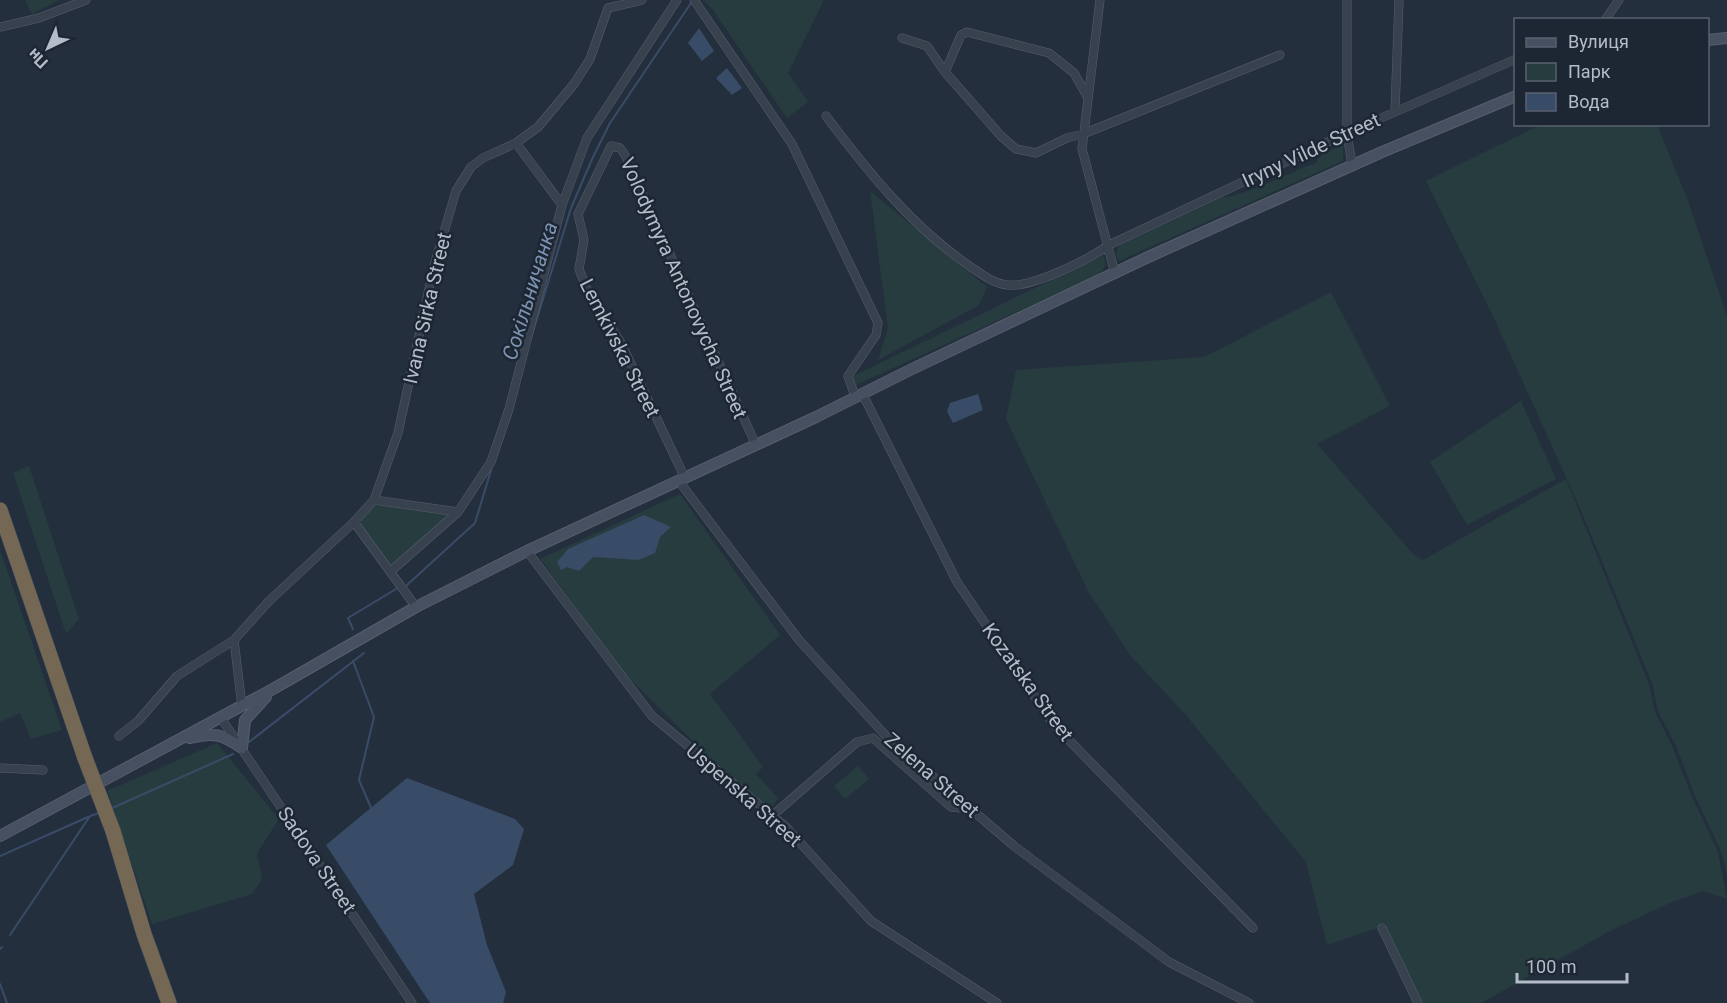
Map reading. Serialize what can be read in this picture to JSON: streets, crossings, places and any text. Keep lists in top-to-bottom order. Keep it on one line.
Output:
{"streets":{"street":["Iryny Vilde Street","Volodymyra Antonovycha Street","Ivana Sirka Street","Lemkivska Street","Kozatska Street","Zelena Street","Uspenska Street","Sadova Street"]},"crossings":[["Volodymyra Antonovycha Street","Lemkivska Street"],["Lemkivska Street","Zelena Street"]],"water":["Сокільничанка"],"legend":["Вулиця","Парк","Вода"],"scale_bar":"100 m","north":"bottom left"}
